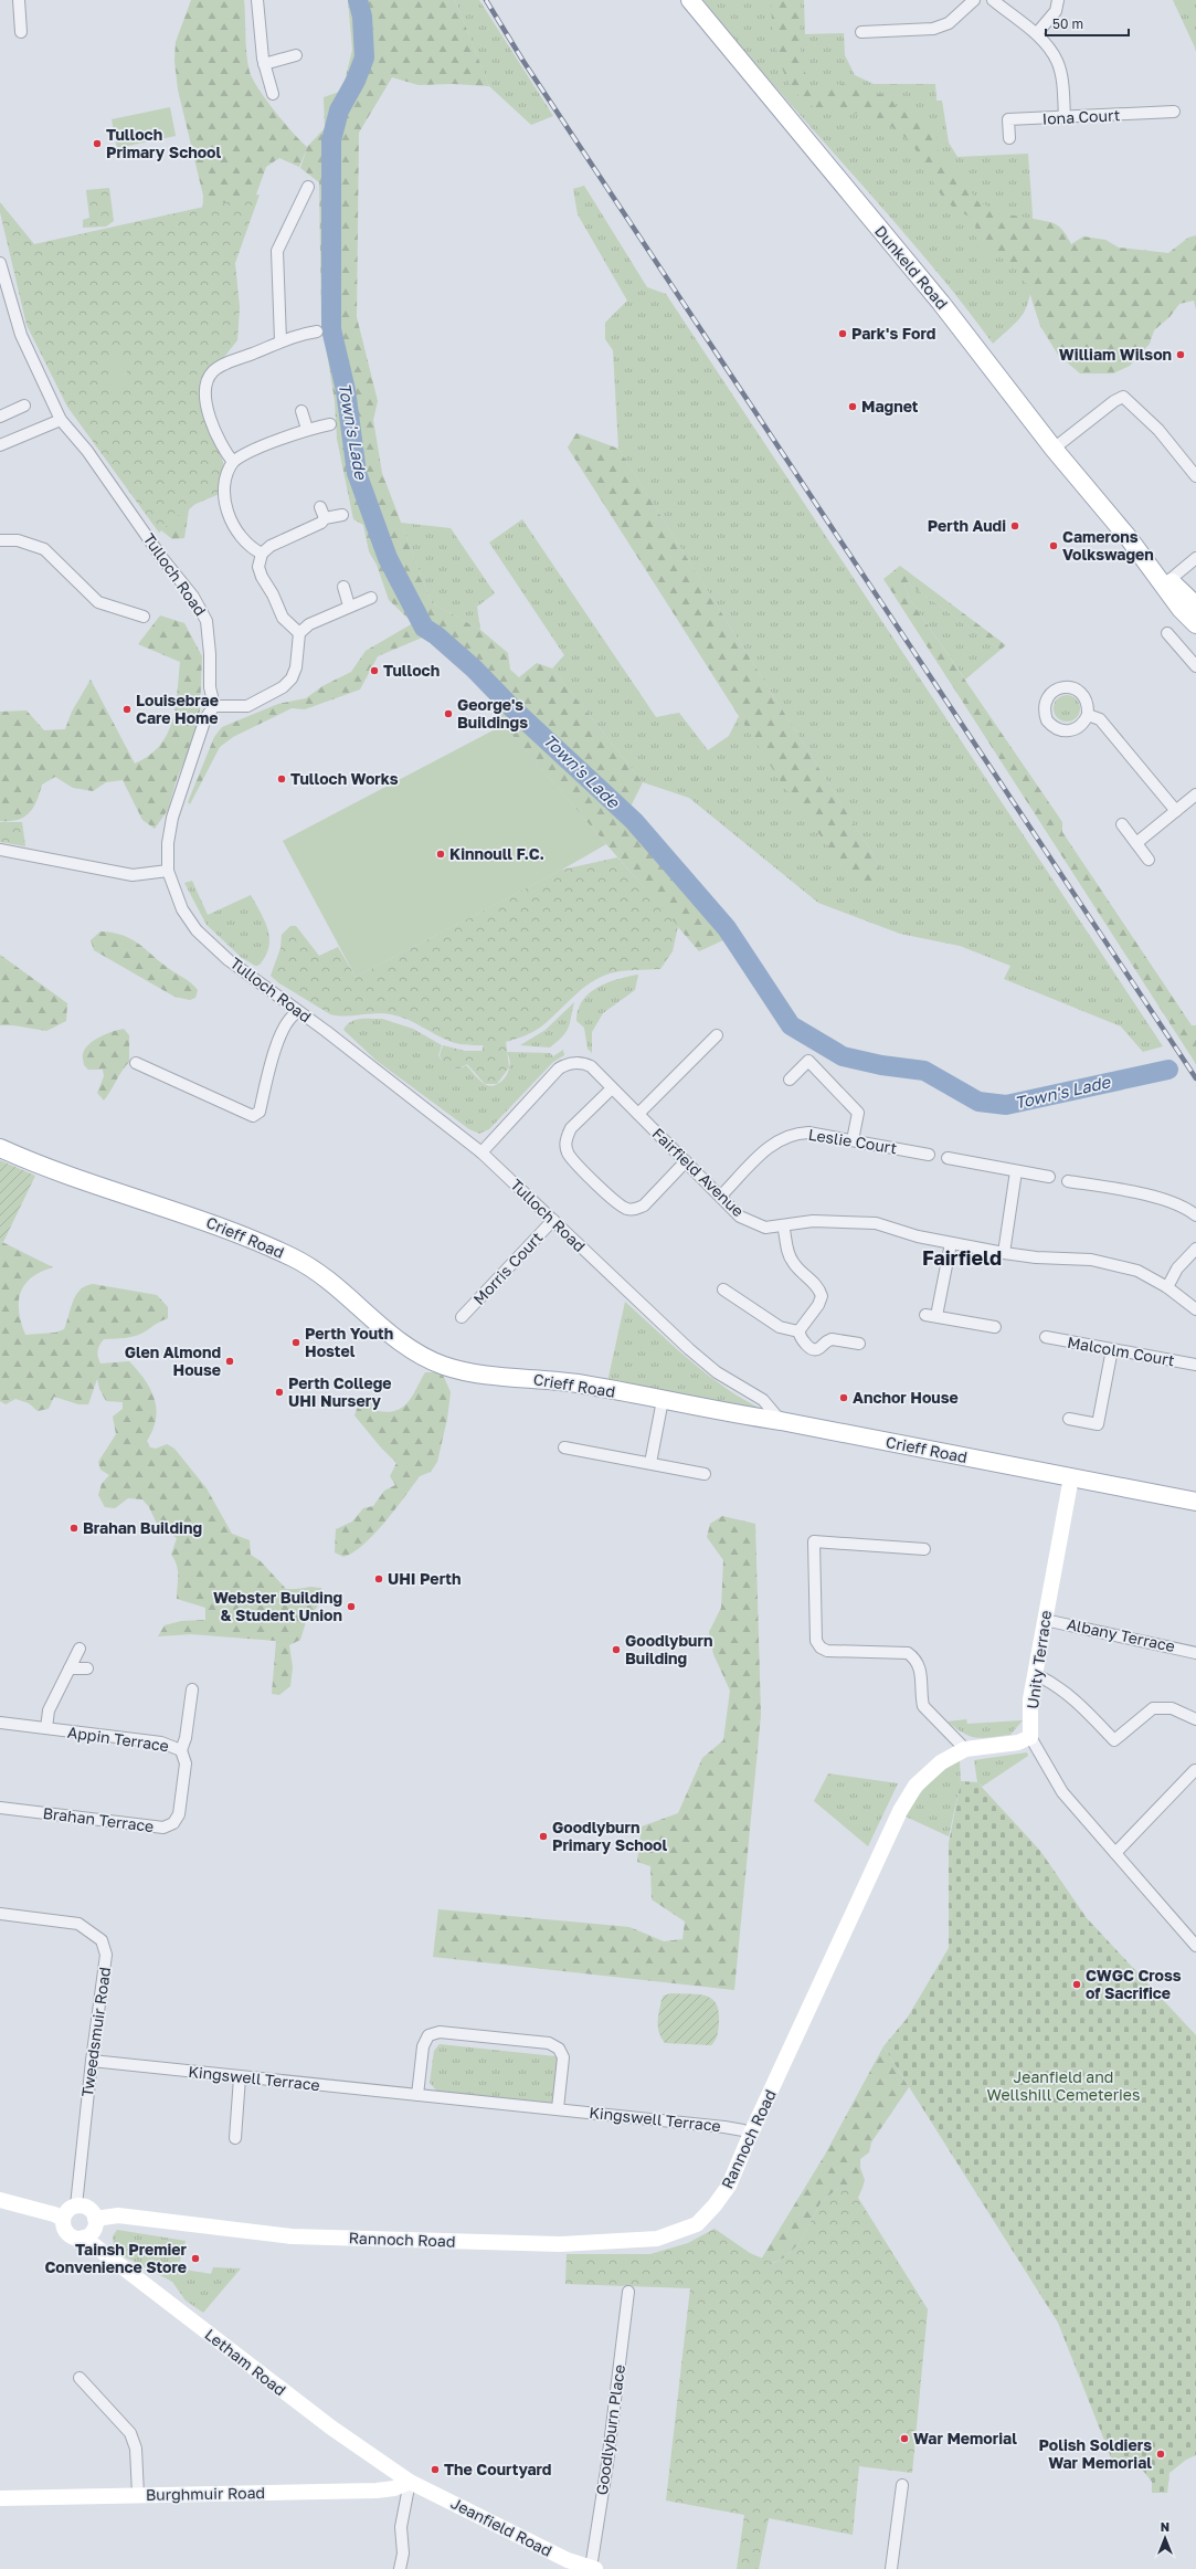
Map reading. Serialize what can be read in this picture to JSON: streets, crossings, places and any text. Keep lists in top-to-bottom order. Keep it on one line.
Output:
{"streets":{"main road":["Dunkeld Road","Crieff Road"],"street":["Iona Court","Tulloch Road","Leslie Court","Fairfield Avenue","Morris Court","Malcolm Court","Albany Terrace","Unity Terrace","Appin Terrace","Brahan Terrace","Tweedsmuir Road","Kingswell Terrace","Rannoch Road","Letham Road","Goodlyburn Place","Burghmuir Road","Jeanfield Road"]},"crossings":[["Tulloch Road","Fairfield Avenue"],["Tulloch Road","Crieff Road"],["Tulloch Road","Morris Court"],["Leslie Court","Fairfield Avenue"],["Crieff Road","Unity Terrace"],["Albany Terrace","Unity Terrace"],["Unity Terrace","Rannoch Road"],["Appin Terrace","Brahan Terrace"],["Tweedsmuir Road","Kingswell Terrace"],["Tweedsmuir Road","Rannoch Road"],["Tweedsmuir Road","Letham Road"],["Kingswell Terrace","Rannoch Road"],["Rannoch Road","Letham Road"],["Letham Road","Burghmuir Road"],["Letham Road","Jeanfield Road"],["Goodlyburn Place","Jeanfield Road"],["Burghmuir Road","Jeanfield Road"]],"districts":["Fairfield"],"water":["Town's Lade"],"parks":["Jeanfield and Wellshill Cemeteries"],"places":["Tulloch Primary School","Park's Ford","William Wilson","Magnet","Perth Audi","Camerons Volkswagen","Tulloch","Louisebrae Care Home","George's Buildings","Tulloch Works","Kinnoull F.C.","Perth Youth Hostel","Glen Almond House","Perth College UHI Nursery","Anchor House","Brahan Building","UHI Perth","Webster Building & Student Union","Goodlyburn Building","Goodlyburn Primary School","CWGC Cross of Sacrifice","Tainsh Premier Convenience Store","War Memorial","Polish Soldiers War Memorial","The Courtyard"],"scale_bar":"50 m","north":"top"}
